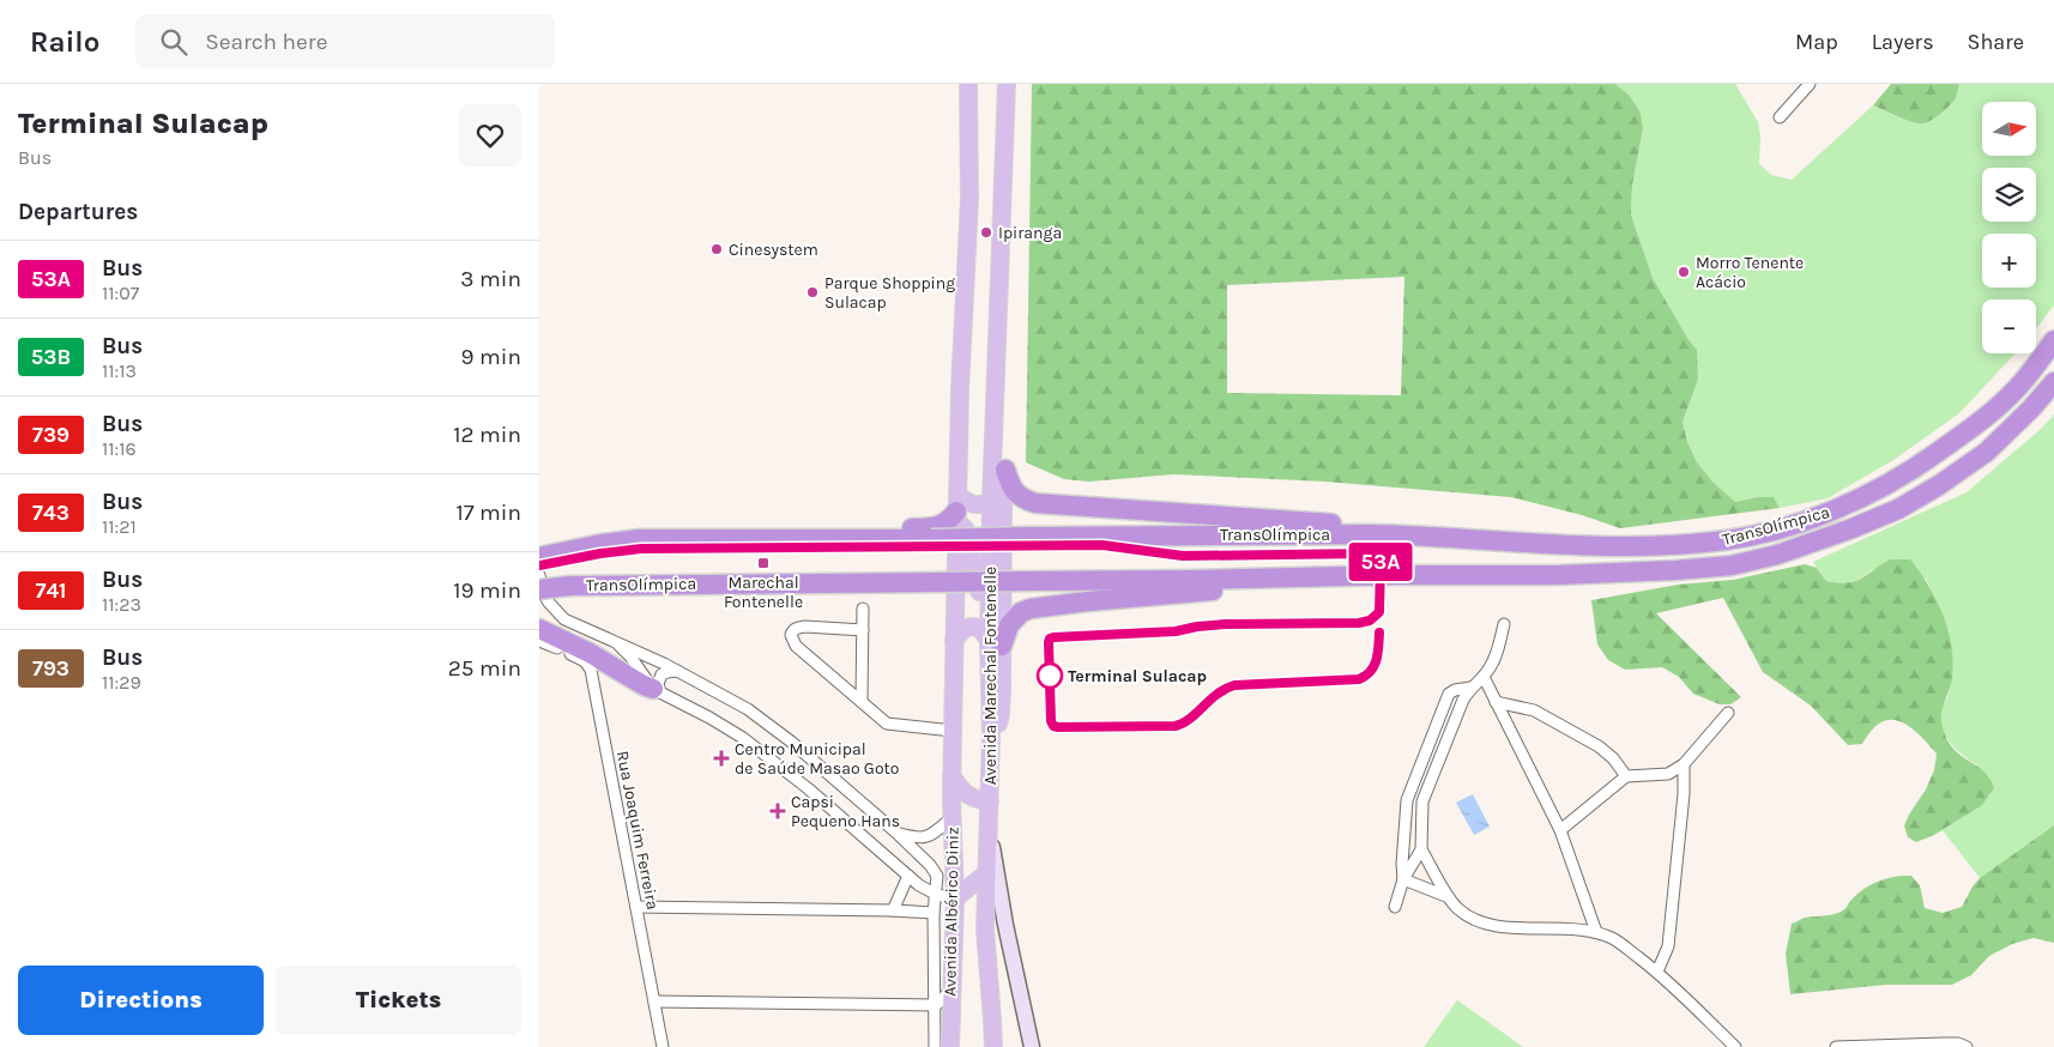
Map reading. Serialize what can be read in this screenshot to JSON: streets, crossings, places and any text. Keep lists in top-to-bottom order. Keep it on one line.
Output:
{"streets":{"highway":["TransOlímpica"],"main road":["Avenida Marechal Fontenelle","Avenida Albérico Diniz"],"street":["Rua Joaquim Ferreira"]},"crossings":[["TransOlímpica","Avenida Marechal Fontenelle"],["Avenida Marechal Fontenelle","Avenida Albérico Diniz"]],"places":{"other":["Ipiranga","Cinesystem","Morro Tenente Acácio","Parque Shopping Sulacap","Terminal Sulacap"],"transit":["Marechal Fontenelle"],"health":["Centro Municipal de Saúde Masao Goto","Capsi Pequeno Hans"]},"lines":["bus line 53A"],"north":"right","page":{"header":"Railo","search":"Search here","nav":["Map","Layers","Share"],"heading":[["Terminal Sulacap","Bus"],"Departures"],"on_map":"53A","map_buttons":["+","−"],"list":[{"mark":"53A","name":"Bus","note":"11:07","value":"3 min"},{"mark":"53B","name":"Bus","note":"11:13","value":"9 min"},{"mark":"739","name":"Bus","note":"11:16","value":"12 min"},{"mark":"743","name":"Bus","note":"11:21","value":"17 min"},{"mark":"741","name":"Bus","note":"11:23","value":"19 min"},{"mark":"793","name":"Bus","note":"11:29","value":"25 min"}],"buttons":["Directions","Tickets"]}}
